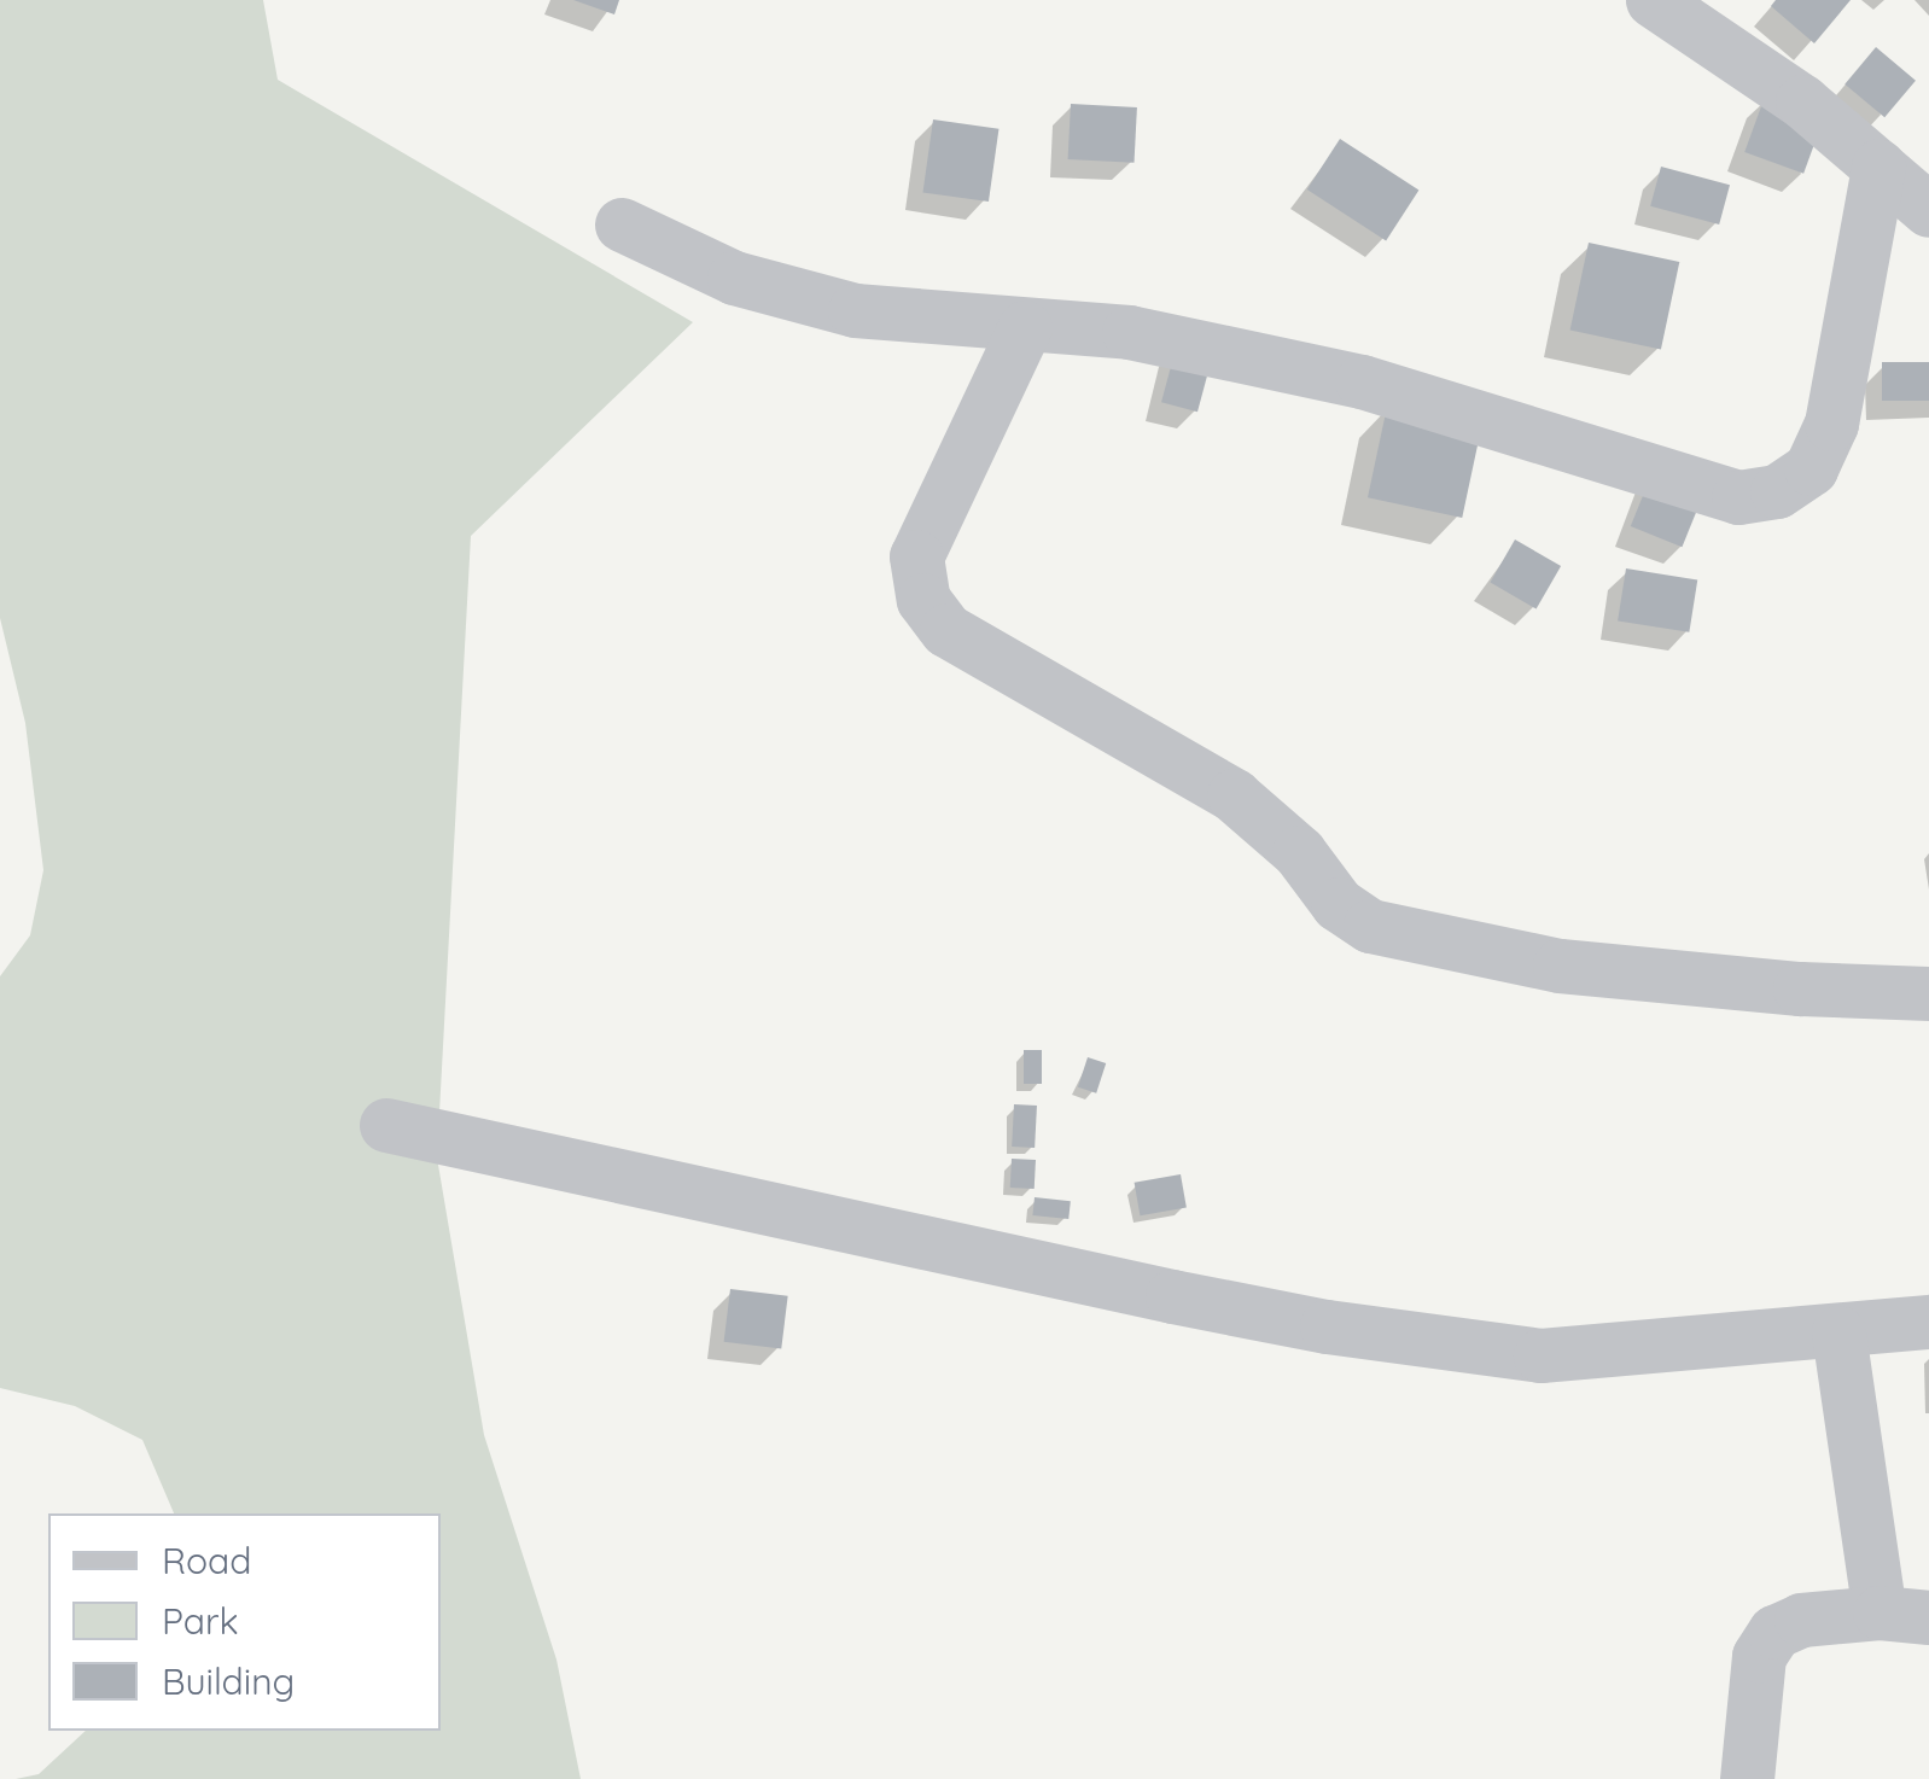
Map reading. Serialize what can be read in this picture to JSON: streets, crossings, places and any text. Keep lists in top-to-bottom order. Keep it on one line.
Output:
{"legend":["Road","Park","Building"]}
